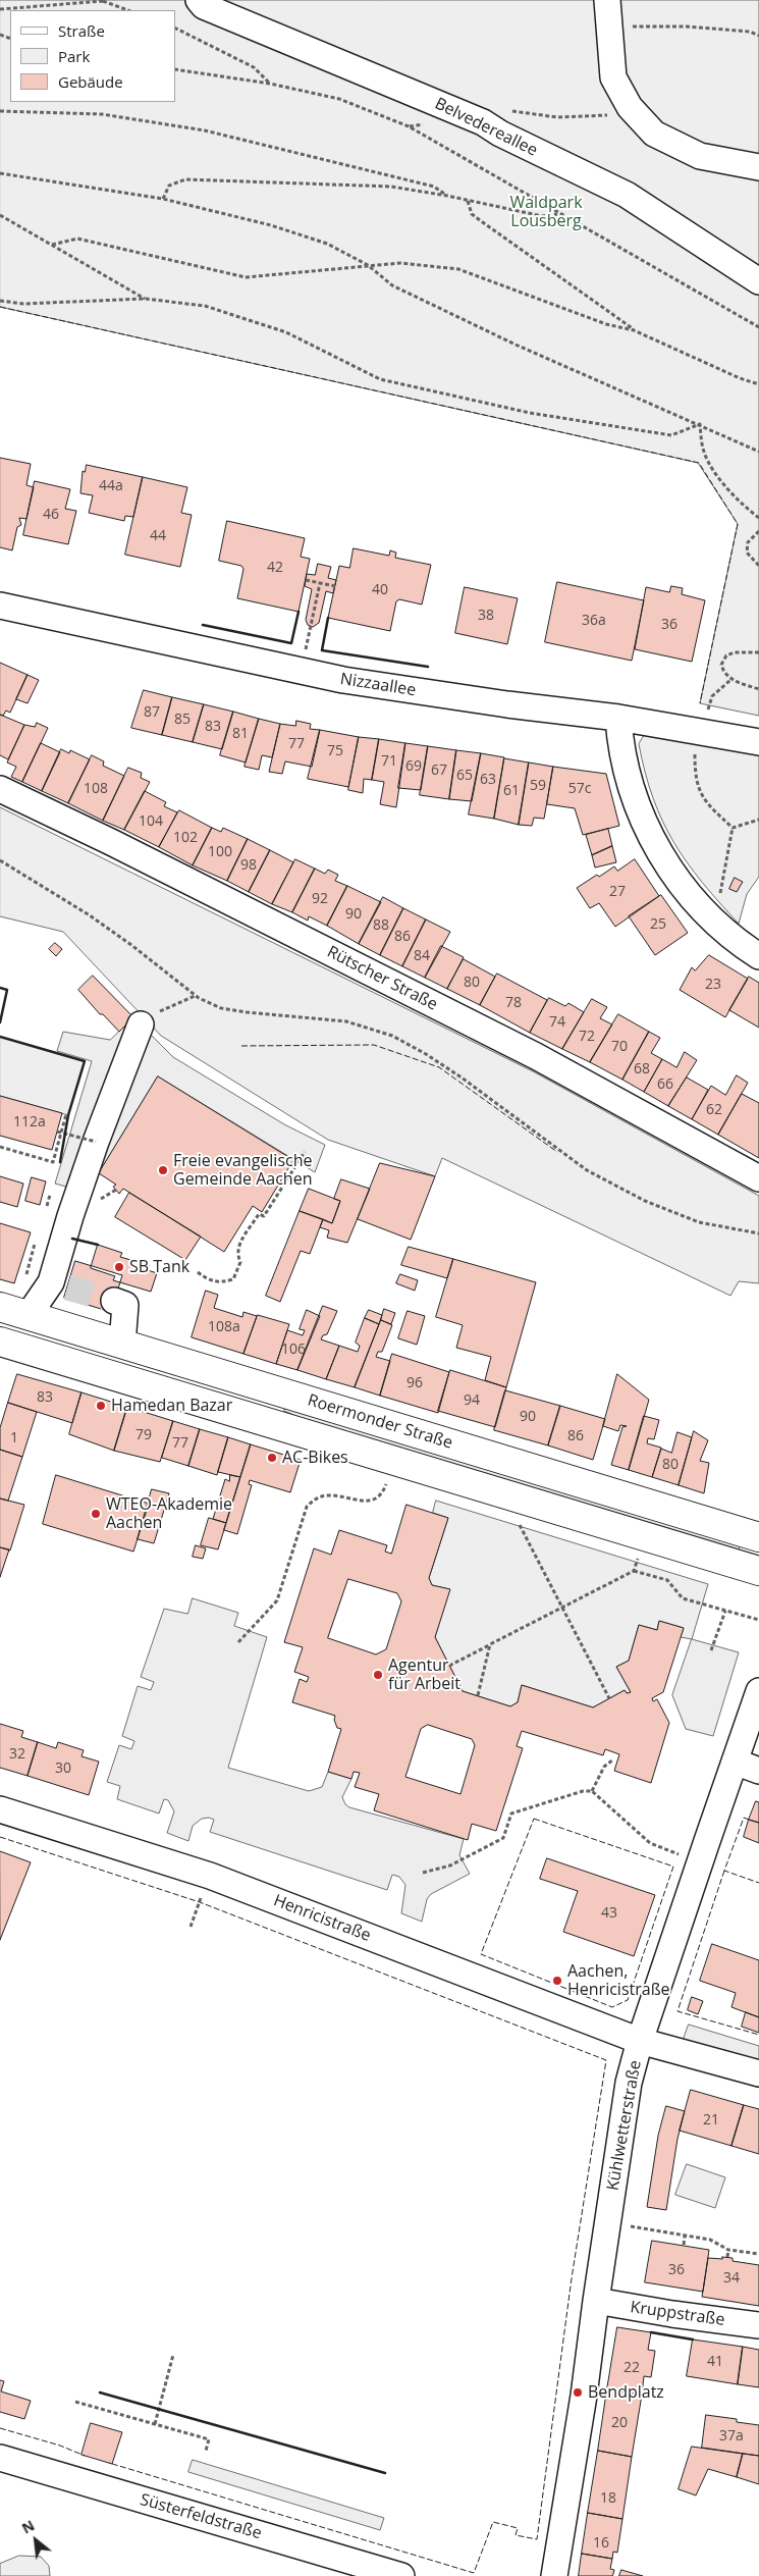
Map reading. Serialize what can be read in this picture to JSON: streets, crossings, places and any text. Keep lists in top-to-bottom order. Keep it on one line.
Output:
{"streets":{"main road":["Roermonder Straße"],"street":["Belvedereallee","Nizzaallee","Rütscher Straße","Henricistraße","Kühlwetterstraße","Kruppstraße","Süsterfeldstraße"]},"crossings":[["Henricistraße","Kühlwetterstraße"],["Kühlwetterstraße","Kruppstraße"]],"parks":["Waldpark Lousberg"],"places":["Freie evangelische Gemeinde Aachen","SB Tank","Hamedan Bazar","AC-Bikes","WTEO-Akademie Aachen","Agentur für Arbeit","Aachen, Henricistraße","Bendplatz"],"house_numbers":["44a","46","44","42","40","38","36a","36","87","85","83","81","77","75","71","69","67","65","63","59","108","57c","61","104","102","100","98","27","92","90","25","88","86","84","80","23","78","74","72","70","68","66","62","112a","108a","106","96","83","94","90","79","86","1","77","80","32","30","43","21","36","34","41","22","20","37a","18","16"],"legend":["Straße","Park","Gebäude"],"north":"top left"}
